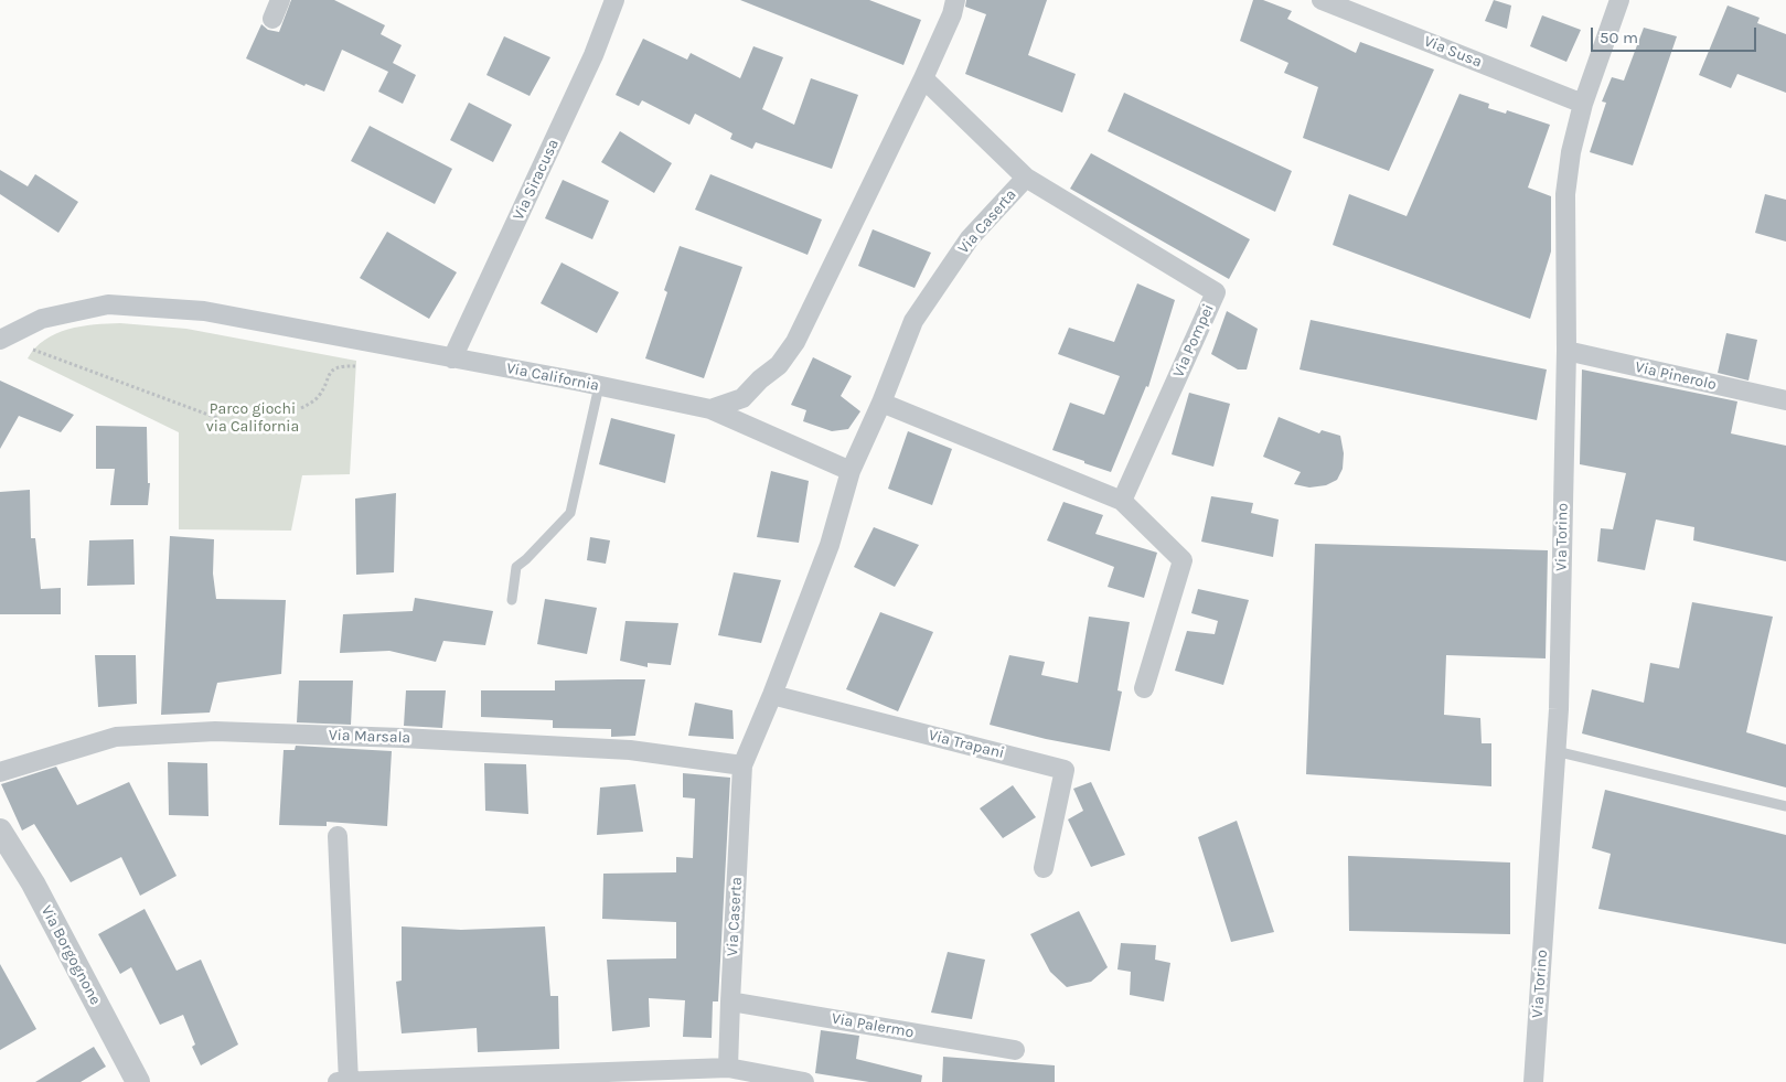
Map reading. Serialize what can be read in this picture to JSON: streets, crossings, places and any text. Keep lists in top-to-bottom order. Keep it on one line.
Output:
{"streets":{"street":["Via Susa","Via Siracusa","Via Caserta","Via Pompei","Via Pinerolo","Via California","Via Torino","Via Marsala","Via Trapani","Via Borgognone","Via Palermo"]},"crossings":[["Via Susa","Via Torino"],["Via Siracusa","Via California"],["Via Caserta","Via Pompei"],["Via Caserta","Via Marsala"],["Via Caserta","Via Trapani"],["Via Caserta","Via Palermo"],["Via Pinerolo","Via Torino"]],"parks":["Parco giochi via California"],"scale_bar":"50 m"}
